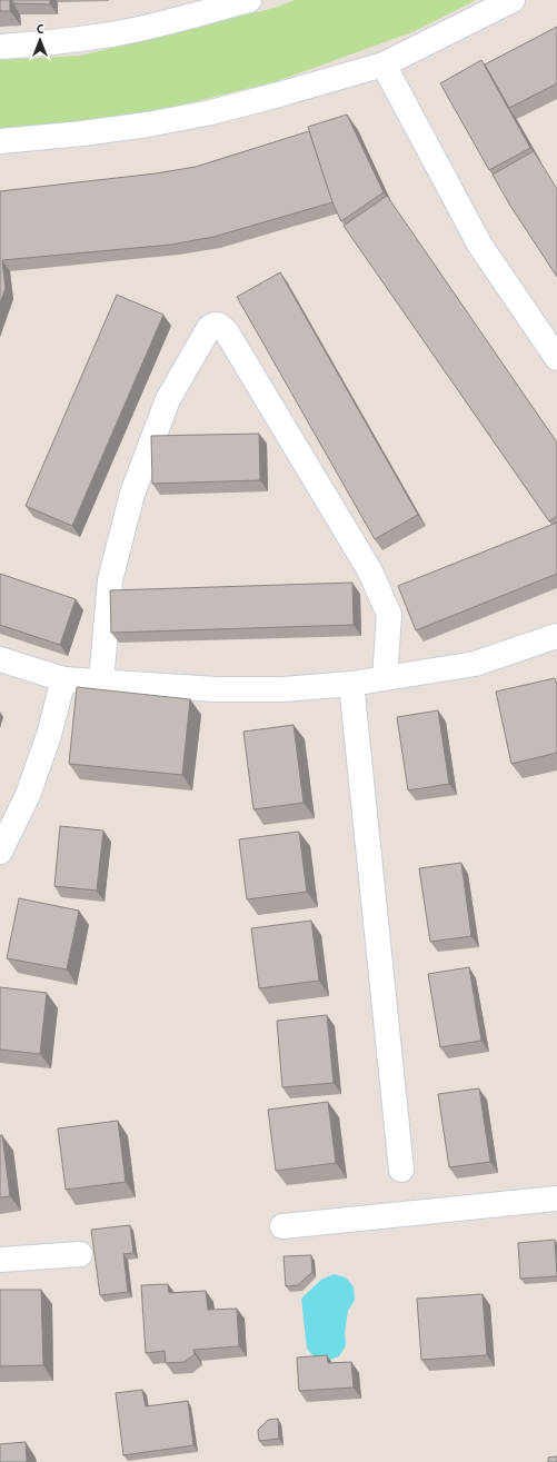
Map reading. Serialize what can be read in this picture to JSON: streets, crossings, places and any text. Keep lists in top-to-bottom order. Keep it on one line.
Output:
{"north":"top"}
